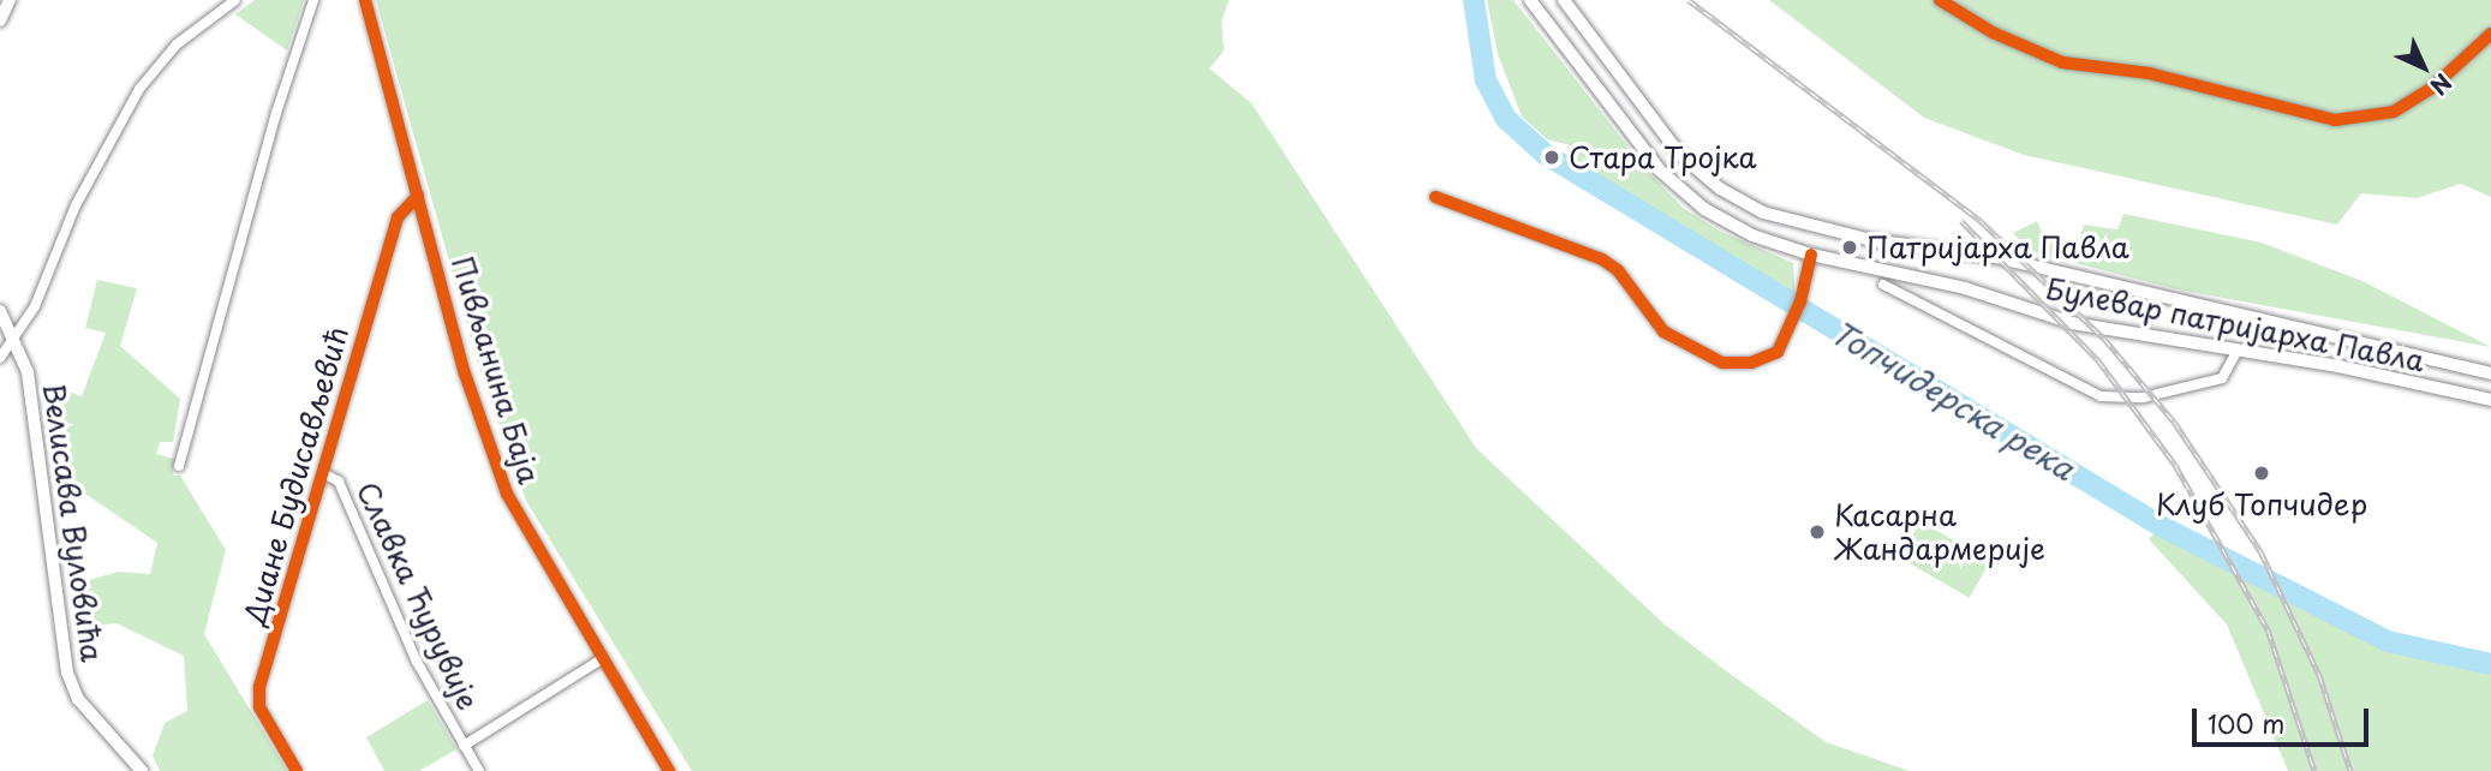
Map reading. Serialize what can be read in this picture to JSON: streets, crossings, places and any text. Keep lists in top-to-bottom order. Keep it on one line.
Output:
{"streets":{"main road":["Булевар патријарха Павла"],"street":["Пивљанина Баја","Диане Будисављевић","Велисава Вуловића","Славка Ћурувије"]},"crossings":[["Пивљанина Баја","Диане Будисављевић"],["Пивљанина Баја","Славка Ћурувије"],["Диане Будисављевић","Славка Ћурувије"]],"water":["Топчидерска река"],"places":["Стара Тројка","Патријарха Павла","Клуб Топчидер","Касарна Жандармерије"],"scale_bar":"100 m","north":"bottom right"}
